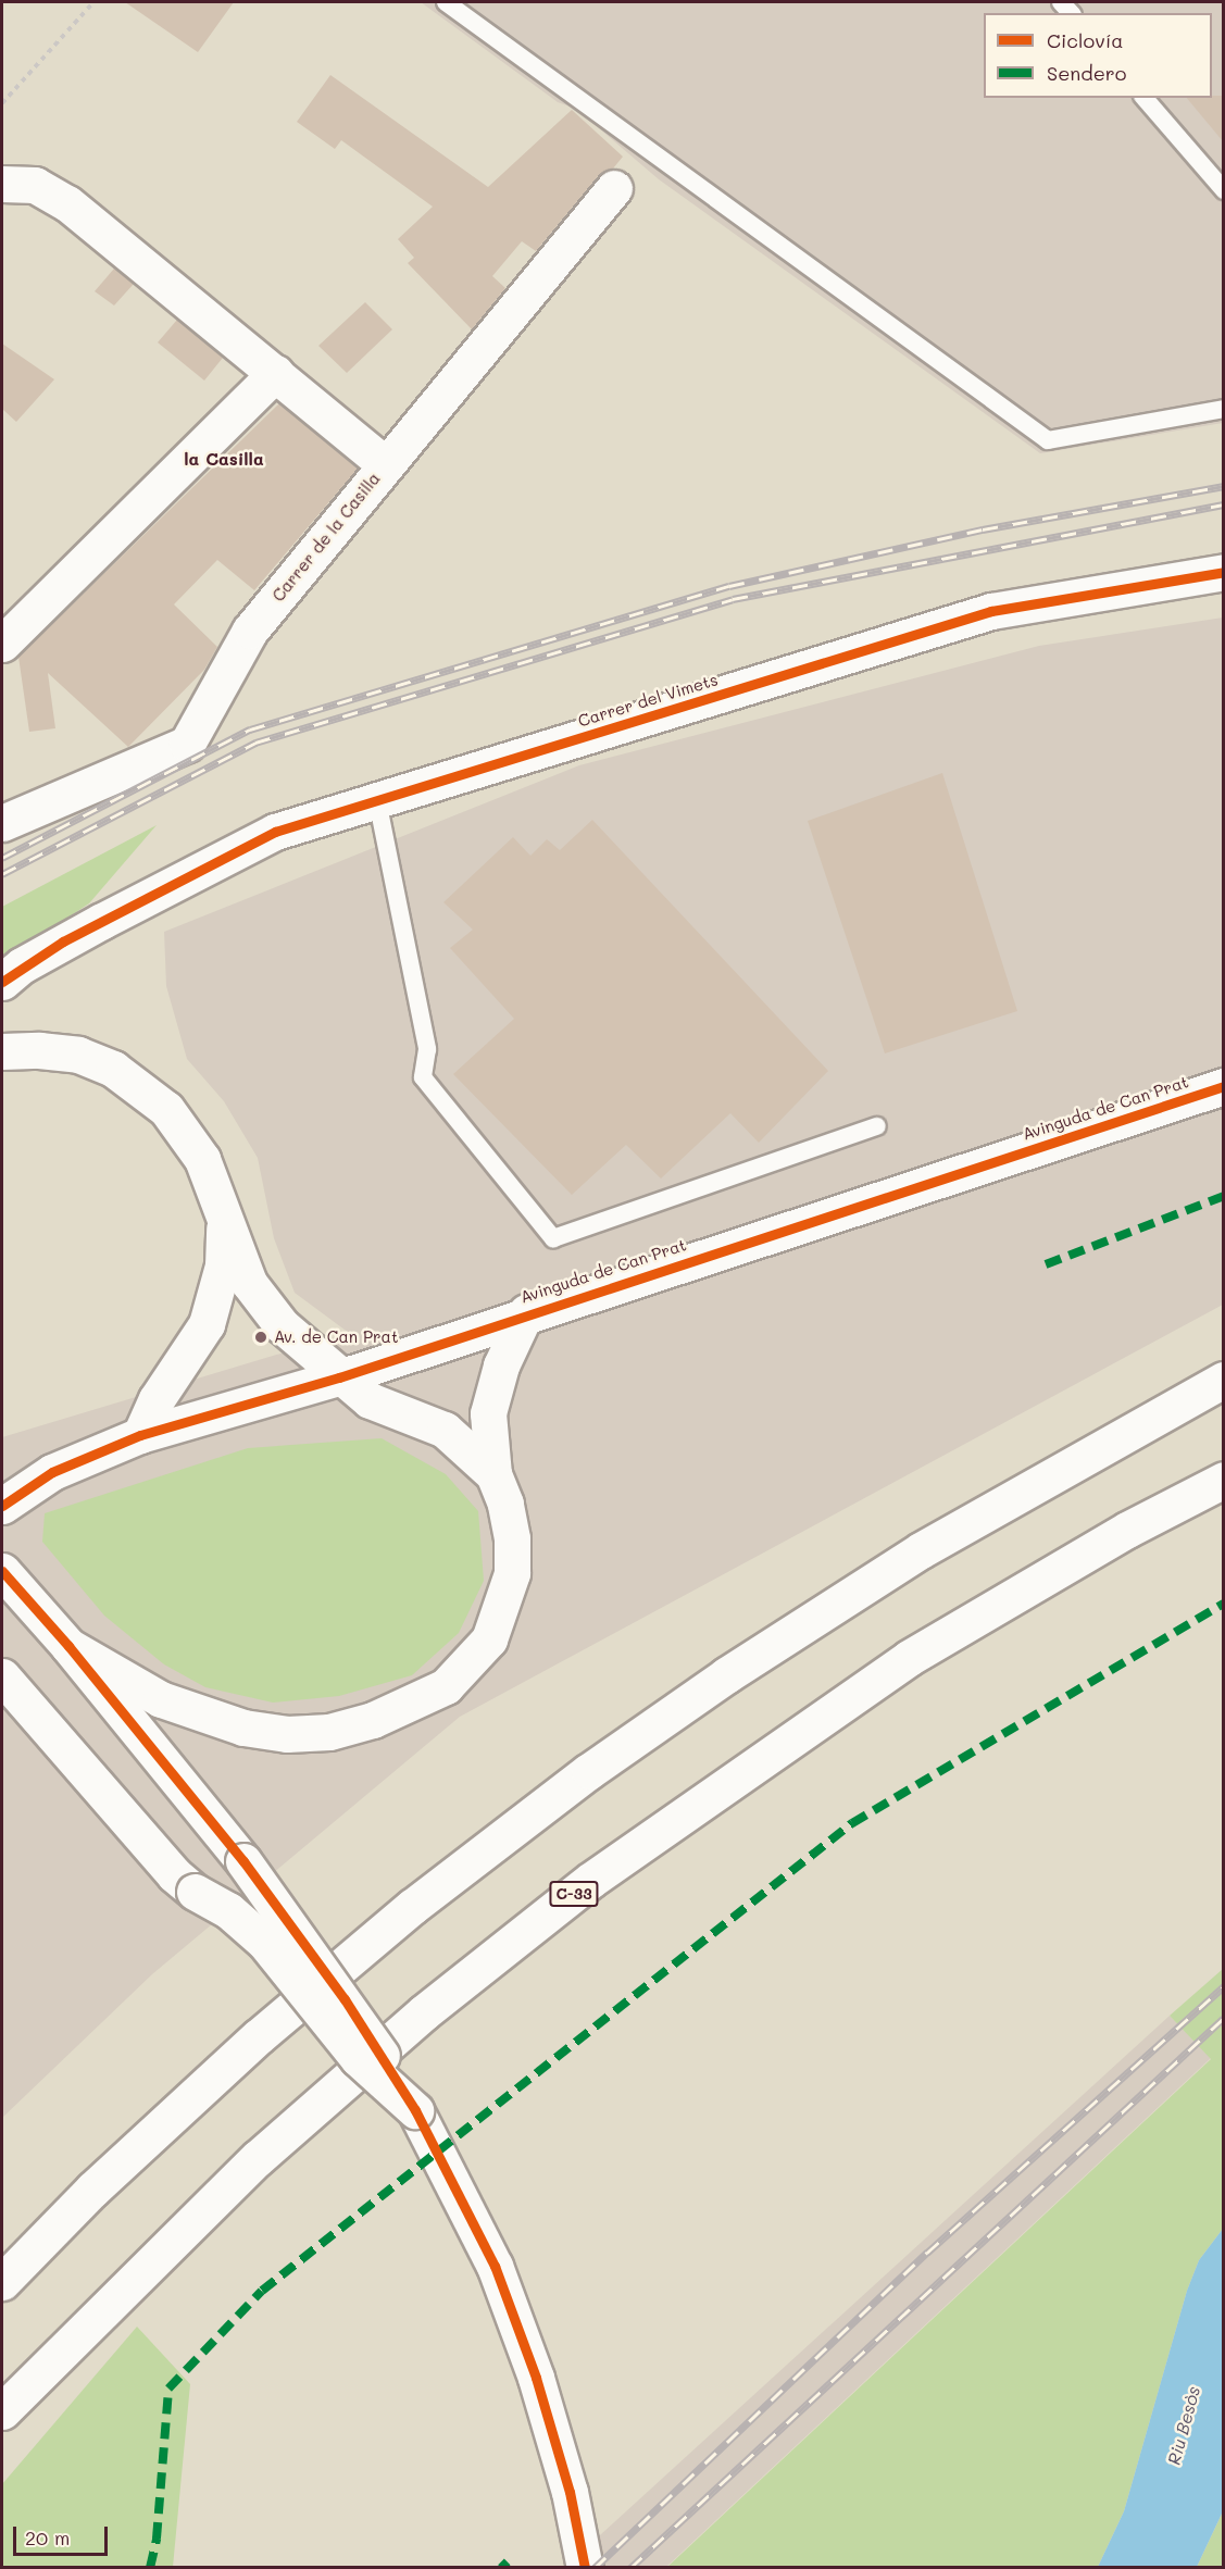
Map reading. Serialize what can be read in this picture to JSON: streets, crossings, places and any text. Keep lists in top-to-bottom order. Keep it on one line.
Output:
{"streets":{"main road":["Carrer de la Casilla","Carrer del Vimets","Avinguda de Can Prat","C-33"]},"districts":["la Casilla"],"water":["Riu Besòs"],"places":["Av. de Can Prat"],"legend":["Ciclovía","Sendero"],"scale_bar":"20 m"}
